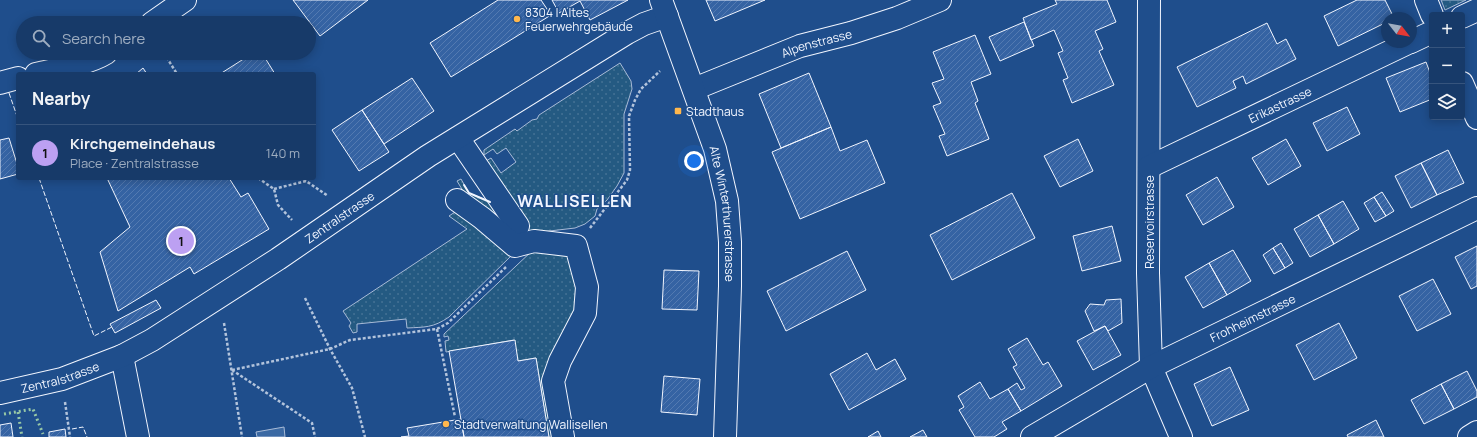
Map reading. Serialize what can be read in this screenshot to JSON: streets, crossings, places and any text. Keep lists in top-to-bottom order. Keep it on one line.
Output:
{"streets":{"street":["Alpenstrasse","Erikastrasse","Alte Winterthurerstrasse","Zentralstrasse","Reservoirstrasse","Frohheimstrasse"]},"crossings":[["Alpenstrasse","Alte Winterthurerstrasse"],["Erikastrasse","Reservoirstrasse"],["Alte Winterthurerstrasse","Zentralstrasse"],["Reservoirstrasse","Frohheimstrasse"]],"districts":["WALLISELLEN"],"places":{"other":["8304 | Altes Feuerwehrgebäude","Stadtverwaltung Wallisellen"],"transit":["Stadthaus"]},"north":"bottom right","page":{"map_buttons":["+","−"],"search":"Search here","heading":"Nearby","list":[{"mark":"1","name":"Kirchgemeindehaus","note":"Place · Zentralstrasse","value":"140 m"}],"pins":"1"}}
